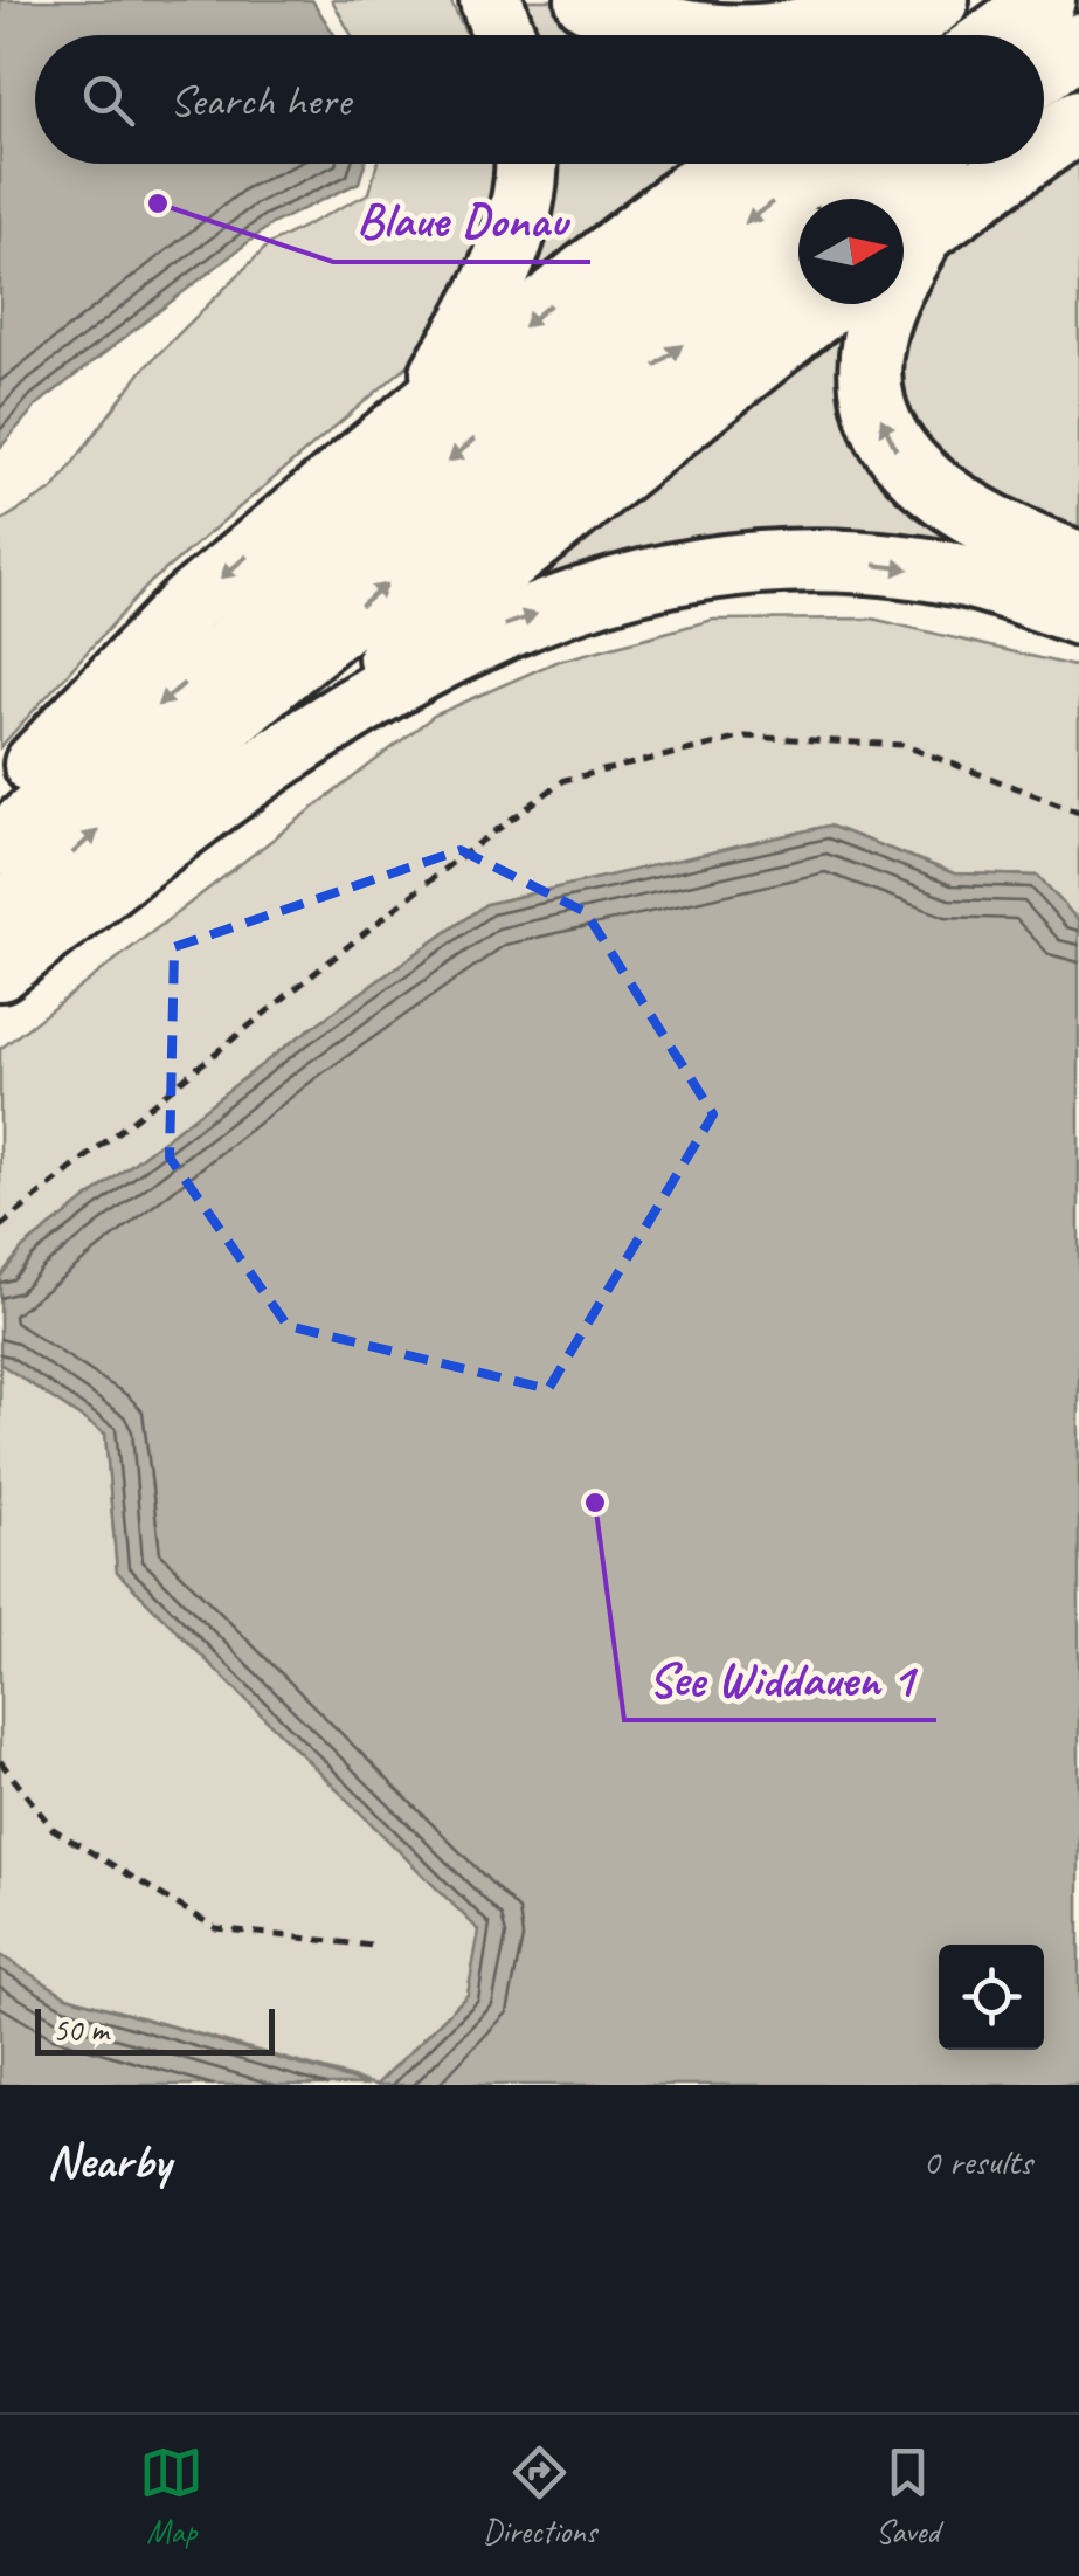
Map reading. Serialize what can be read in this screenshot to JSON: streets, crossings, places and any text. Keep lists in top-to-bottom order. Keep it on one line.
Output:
{"places":["Blaue Donau","See Widdauen 1"],"scale_bar":"50 m","north":"right","page":{"search":"Search here","scale":"50 m","heading":["Nearby","0 results"],"nav":["Map","Directions","Saved"]}}
